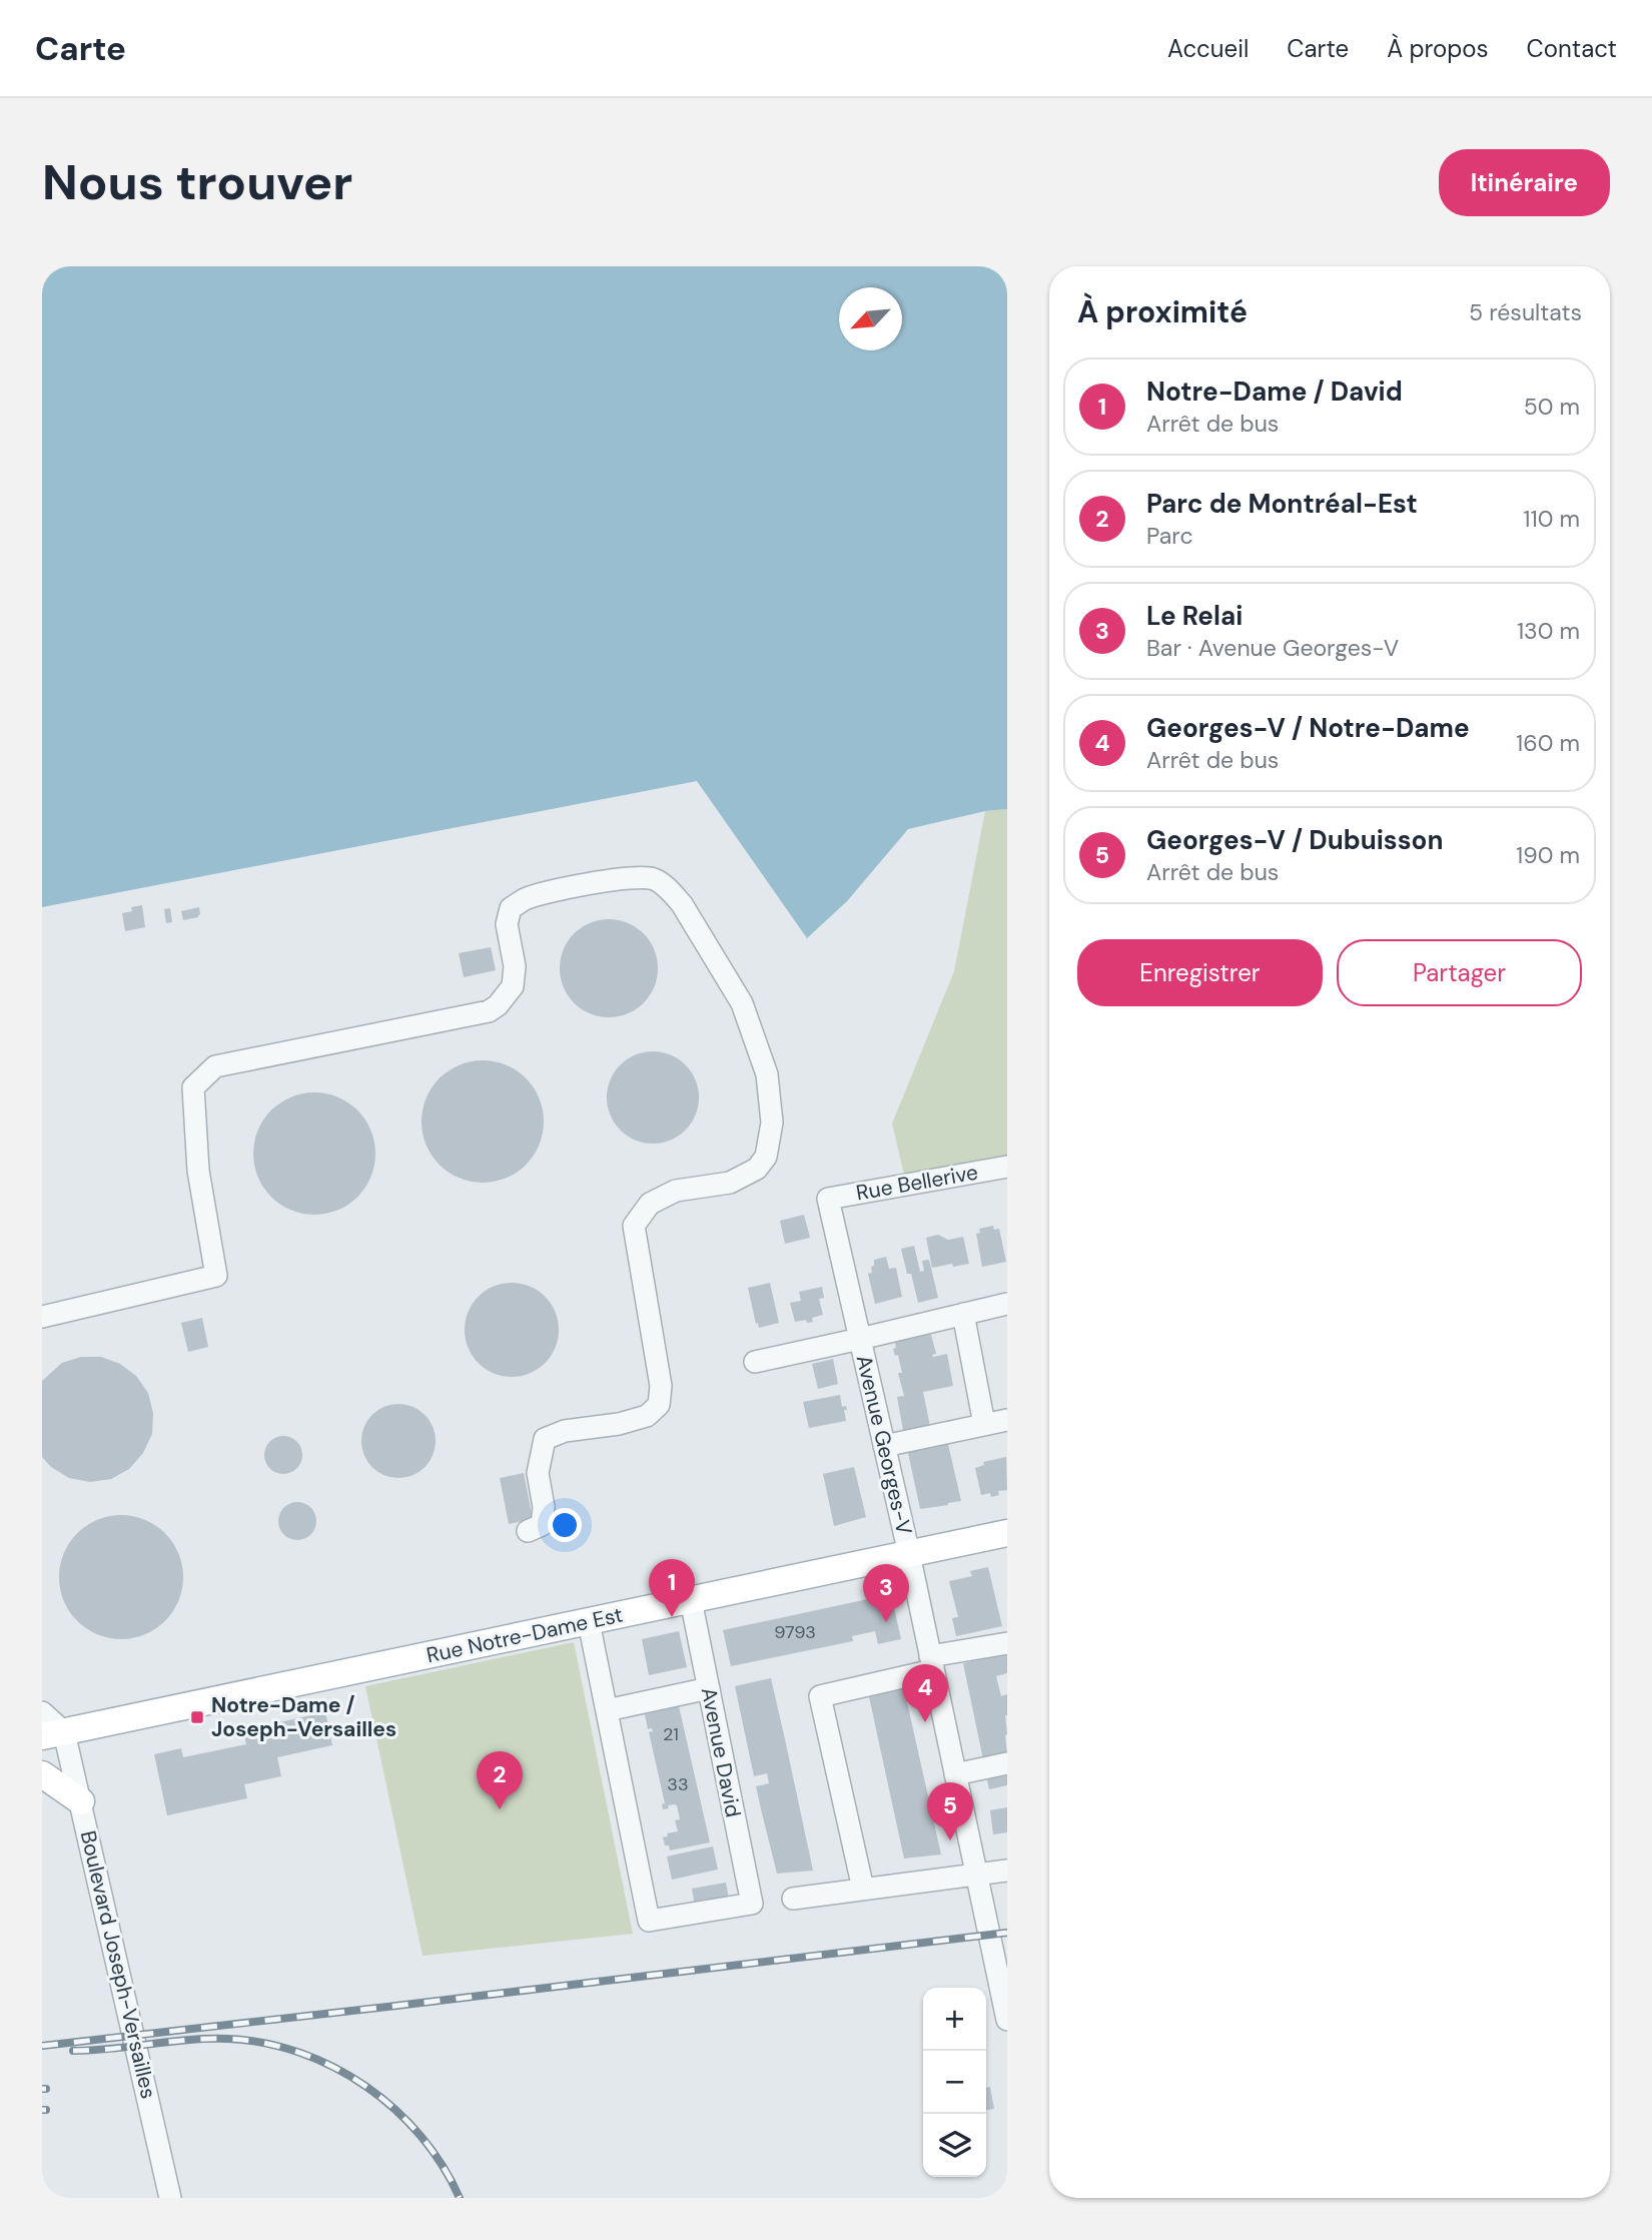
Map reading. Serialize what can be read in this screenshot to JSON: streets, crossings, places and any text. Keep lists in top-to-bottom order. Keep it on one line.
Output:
{"streets":{"main road":["Rue Notre-Dame Est"],"street":["Rue Bellerive","Avenue Georges-V","Avenue David","Boulevard Joseph-Versailles"]},"crossings":[["Rue Bellerive","Avenue Georges-V"],["Avenue Georges-V","Rue Notre-Dame Est"],["Rue Notre-Dame Est","Avenue David"],["Rue Notre-Dame Est","Boulevard Joseph-Versailles"]],"places":{"transit":["Notre-Dame / Joseph-Versailles"]},"house_numbers":["9793","21","33"],"north":"bottom left","page":{"header":"Carte","nav":["Accueil","Carte","À propos","Contact"],"buttons":["Itinéraire",["Enregistrer","Partager"]],"title":"Nous trouver","heading":["À proximité","5 résultats"],"list":[{"mark":"1","name":"Notre-Dame / David","note":"Arrêt de bus","value":"50 m"},{"mark":"2","name":"Parc de Montréal-Est","note":"Parc","value":"110 m"},{"mark":"3","name":"Le Relai","note":"Bar · Avenue Georges-V","value":"130 m"},{"mark":"4","name":"Georges-V / Notre-Dame","note":"Arrêt de bus","value":"160 m"},{"mark":"5","name":"Georges-V / Dubuisson","note":"Arrêt de bus","value":"190 m"}],"pins":["1","3","4","2","5"],"map_buttons":["+","−"]}}
